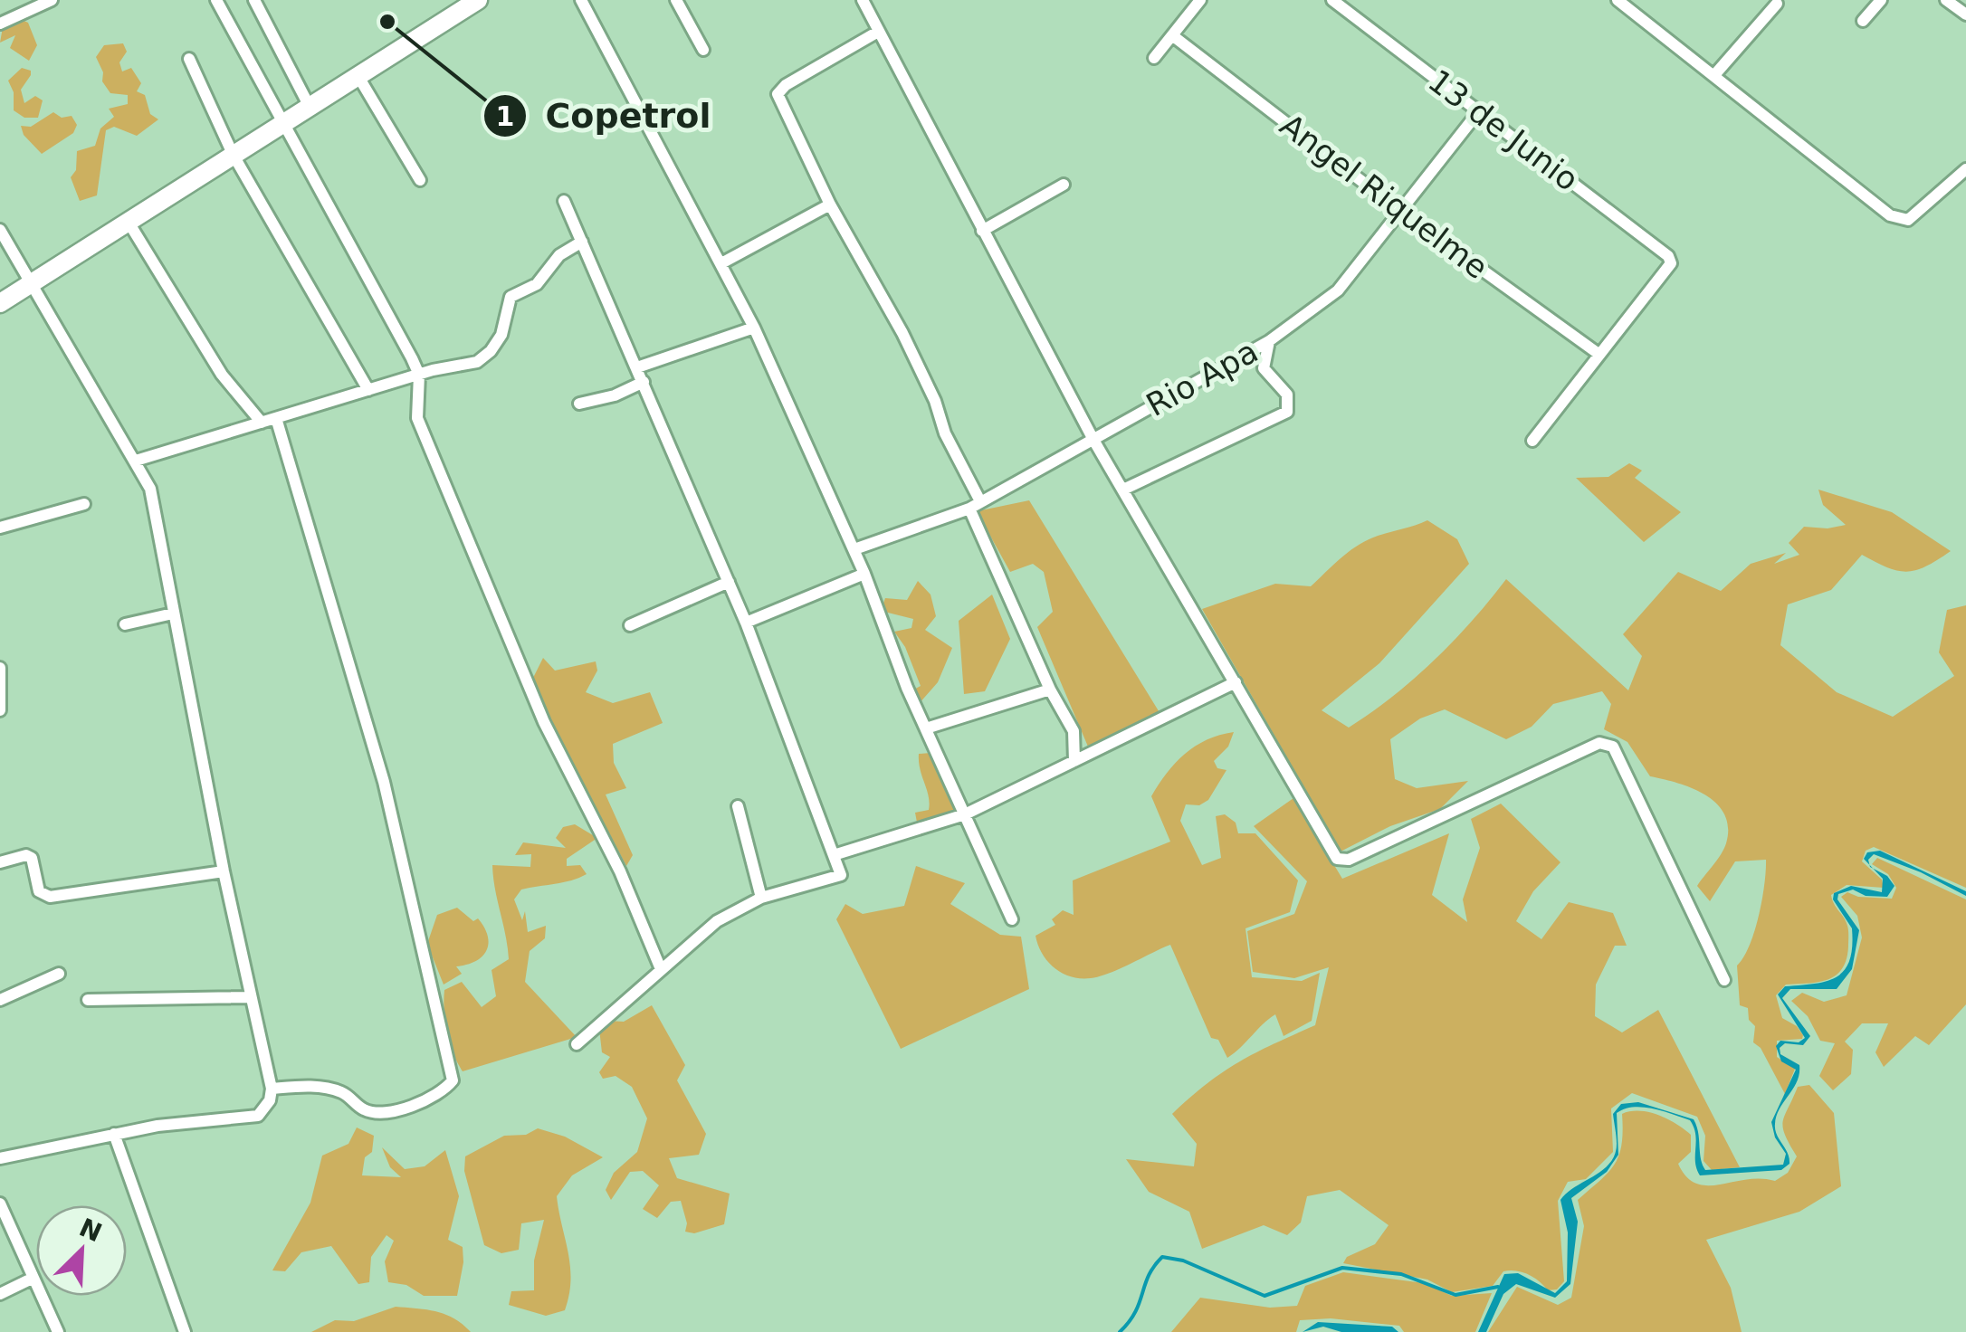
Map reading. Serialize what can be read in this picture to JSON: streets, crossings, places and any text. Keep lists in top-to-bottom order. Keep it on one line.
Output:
{"streets":{"street":["13 de Junio","Angel Riquelme","Rio Apa"]},"crossings":[["13 de Junio","Angel Riquelme"],["13 de Junio","Rio Apa"],["Angel Riquelme","Rio Apa"]],"places":["Copetrol"],"north":"top right"}
